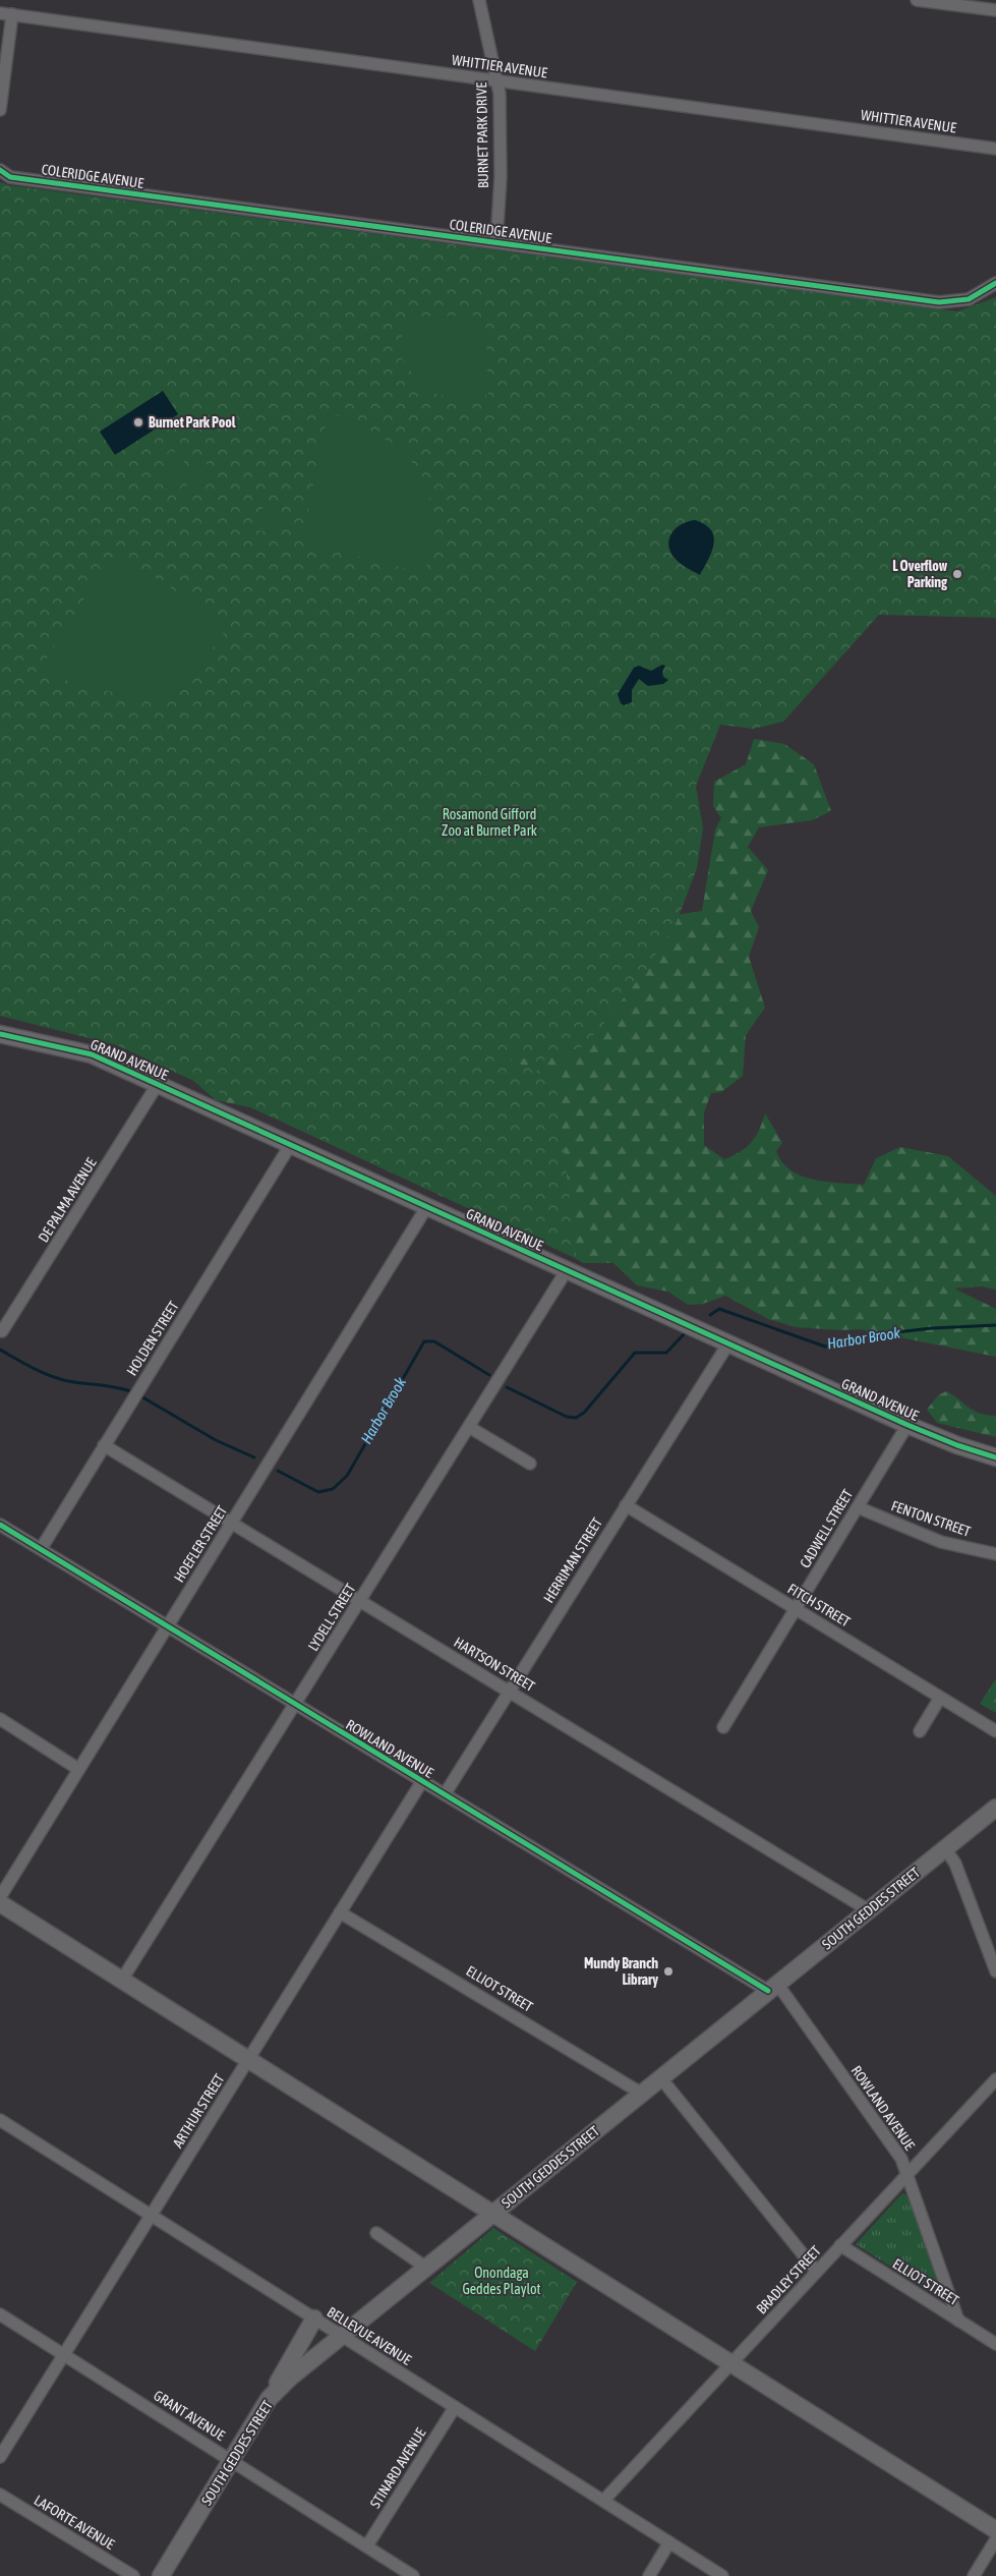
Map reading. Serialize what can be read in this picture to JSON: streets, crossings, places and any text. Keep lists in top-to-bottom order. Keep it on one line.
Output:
{"streets":{"main road":["GRAND AVENUE","SOUTH GEDDES STREET"],"street":["WHITTIER AVENUE","BURNET PARK DRIVE","COLERIDGE AVENUE","DE PALMA AVENUE","HOLDEN STREET","FENTON STREET","CADWELL STREET","HOEFLER STREET","HERRIMAN STREET","FITCH STREET","LYDELL STREET","HARTSON STREET","ROWLAND AVENUE","ELLIOT STREET","ARTHUR STREET","BRADLEY STREET","BELLEVUE AVENUE","GRANT AVENUE","STINARD AVENUE","LAFORTE AVENUE"]},"crossings":[["WHITTIER AVENUE","BURNET PARK DRIVE"],["BURNET PARK DRIVE","COLERIDGE AVENUE"],["GRAND AVENUE","DE PALMA AVENUE"],["GRAND AVENUE","HOLDEN STREET"],["GRAND AVENUE","CADWELL STREET"],["GRAND AVENUE","HOEFLER STREET"],["GRAND AVENUE","HERRIMAN STREET"],["GRAND AVENUE","LYDELL STREET"],["HOLDEN STREET","HARTSON STREET"],["HOLDEN STREET","ROWLAND AVENUE"],["FENTON STREET","CADWELL STREET"],["CADWELL STREET","FITCH STREET"],["HOEFLER STREET","HARTSON STREET"],["HOEFLER STREET","ROWLAND AVENUE"],["HERRIMAN STREET","FITCH STREET"],["HERRIMAN STREET","HARTSON STREET"],["HERRIMAN STREET","ROWLAND AVENUE"],["LYDELL STREET","HARTSON STREET"],["LYDELL STREET","ROWLAND AVENUE"],["HARTSON STREET","SOUTH GEDDES STREET"],["ROWLAND AVENUE","SOUTH GEDDES STREET"],["ROWLAND AVENUE","ELLIOT STREET"],["ROWLAND AVENUE","ARTHUR STREET"],["ROWLAND AVENUE","BRADLEY STREET"],["SOUTH GEDDES STREET","ELLIOT STREET"],["SOUTH GEDDES STREET","BELLEVUE AVENUE"],["SOUTH GEDDES STREET","GRANT AVENUE"],["ELLIOT STREET","ARTHUR STREET"],["ELLIOT STREET","BRADLEY STREET"],["ARTHUR STREET","BELLEVUE AVENUE"],["ARTHUR STREET","GRANT AVENUE"],["BRADLEY STREET","BELLEVUE AVENUE"],["BELLEVUE AVENUE","STINARD AVENUE"],["GRANT AVENUE","STINARD AVENUE"]],"water":["Harbor Brook"],"parks":["Rosamond Gifford Zoo at Burnet Park","Onondaga Geddes Playlot"],"places":["Burnet Park Pool","L Overflow Parking","Mundy Branch Library"]}
